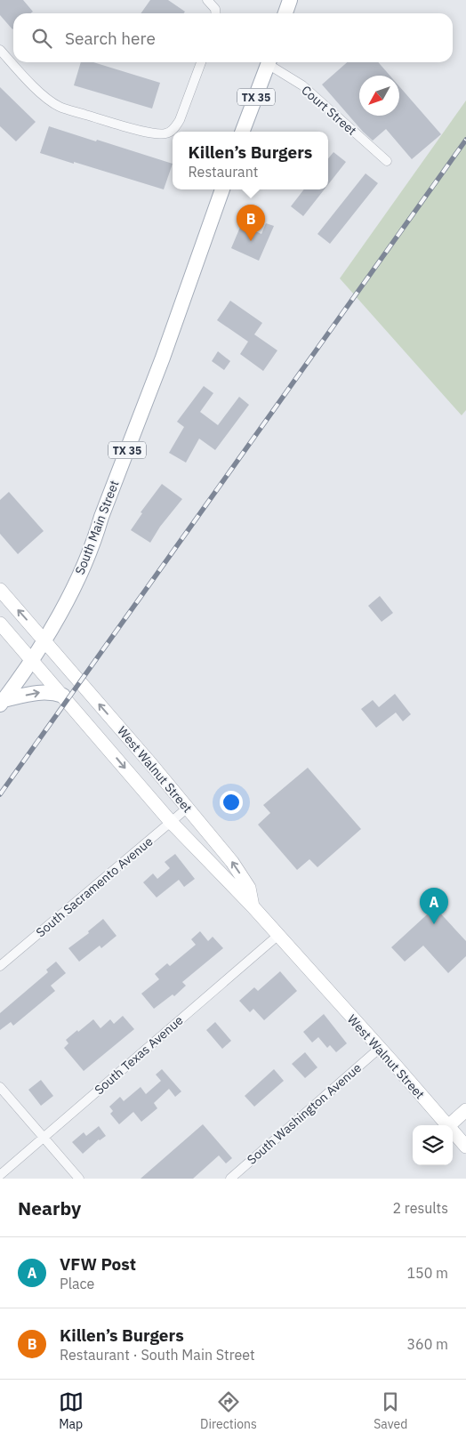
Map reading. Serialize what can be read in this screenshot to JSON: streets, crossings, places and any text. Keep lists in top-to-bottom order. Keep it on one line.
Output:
{"streets":{"main road":["TX 35","South Main Street"],"street":["Court Street","West Walnut Street","South Sacramento Avenue","South Texas Avenue","South Washington Avenue"]},"crossings":[["South Main Street","West Walnut Street"],["West Walnut Street","South Sacramento Avenue"],["West Walnut Street","South Texas Avenue"],["West Walnut Street","South Washington Avenue"]],"north":"bottom left","page":{"search":"Search here","popup":["Killen’s Burgers","Restaurant"],"pins":["B","A"],"heading":["Nearby","2 results"],"list":[{"mark":"A","name":"VFW Post","note":"Place","value":"150 m"},{"mark":"B","name":"Killen’s Burgers","note":"Restaurant · South Main Street","value":"360 m"}],"nav":["Map","Directions","Saved"]}}
